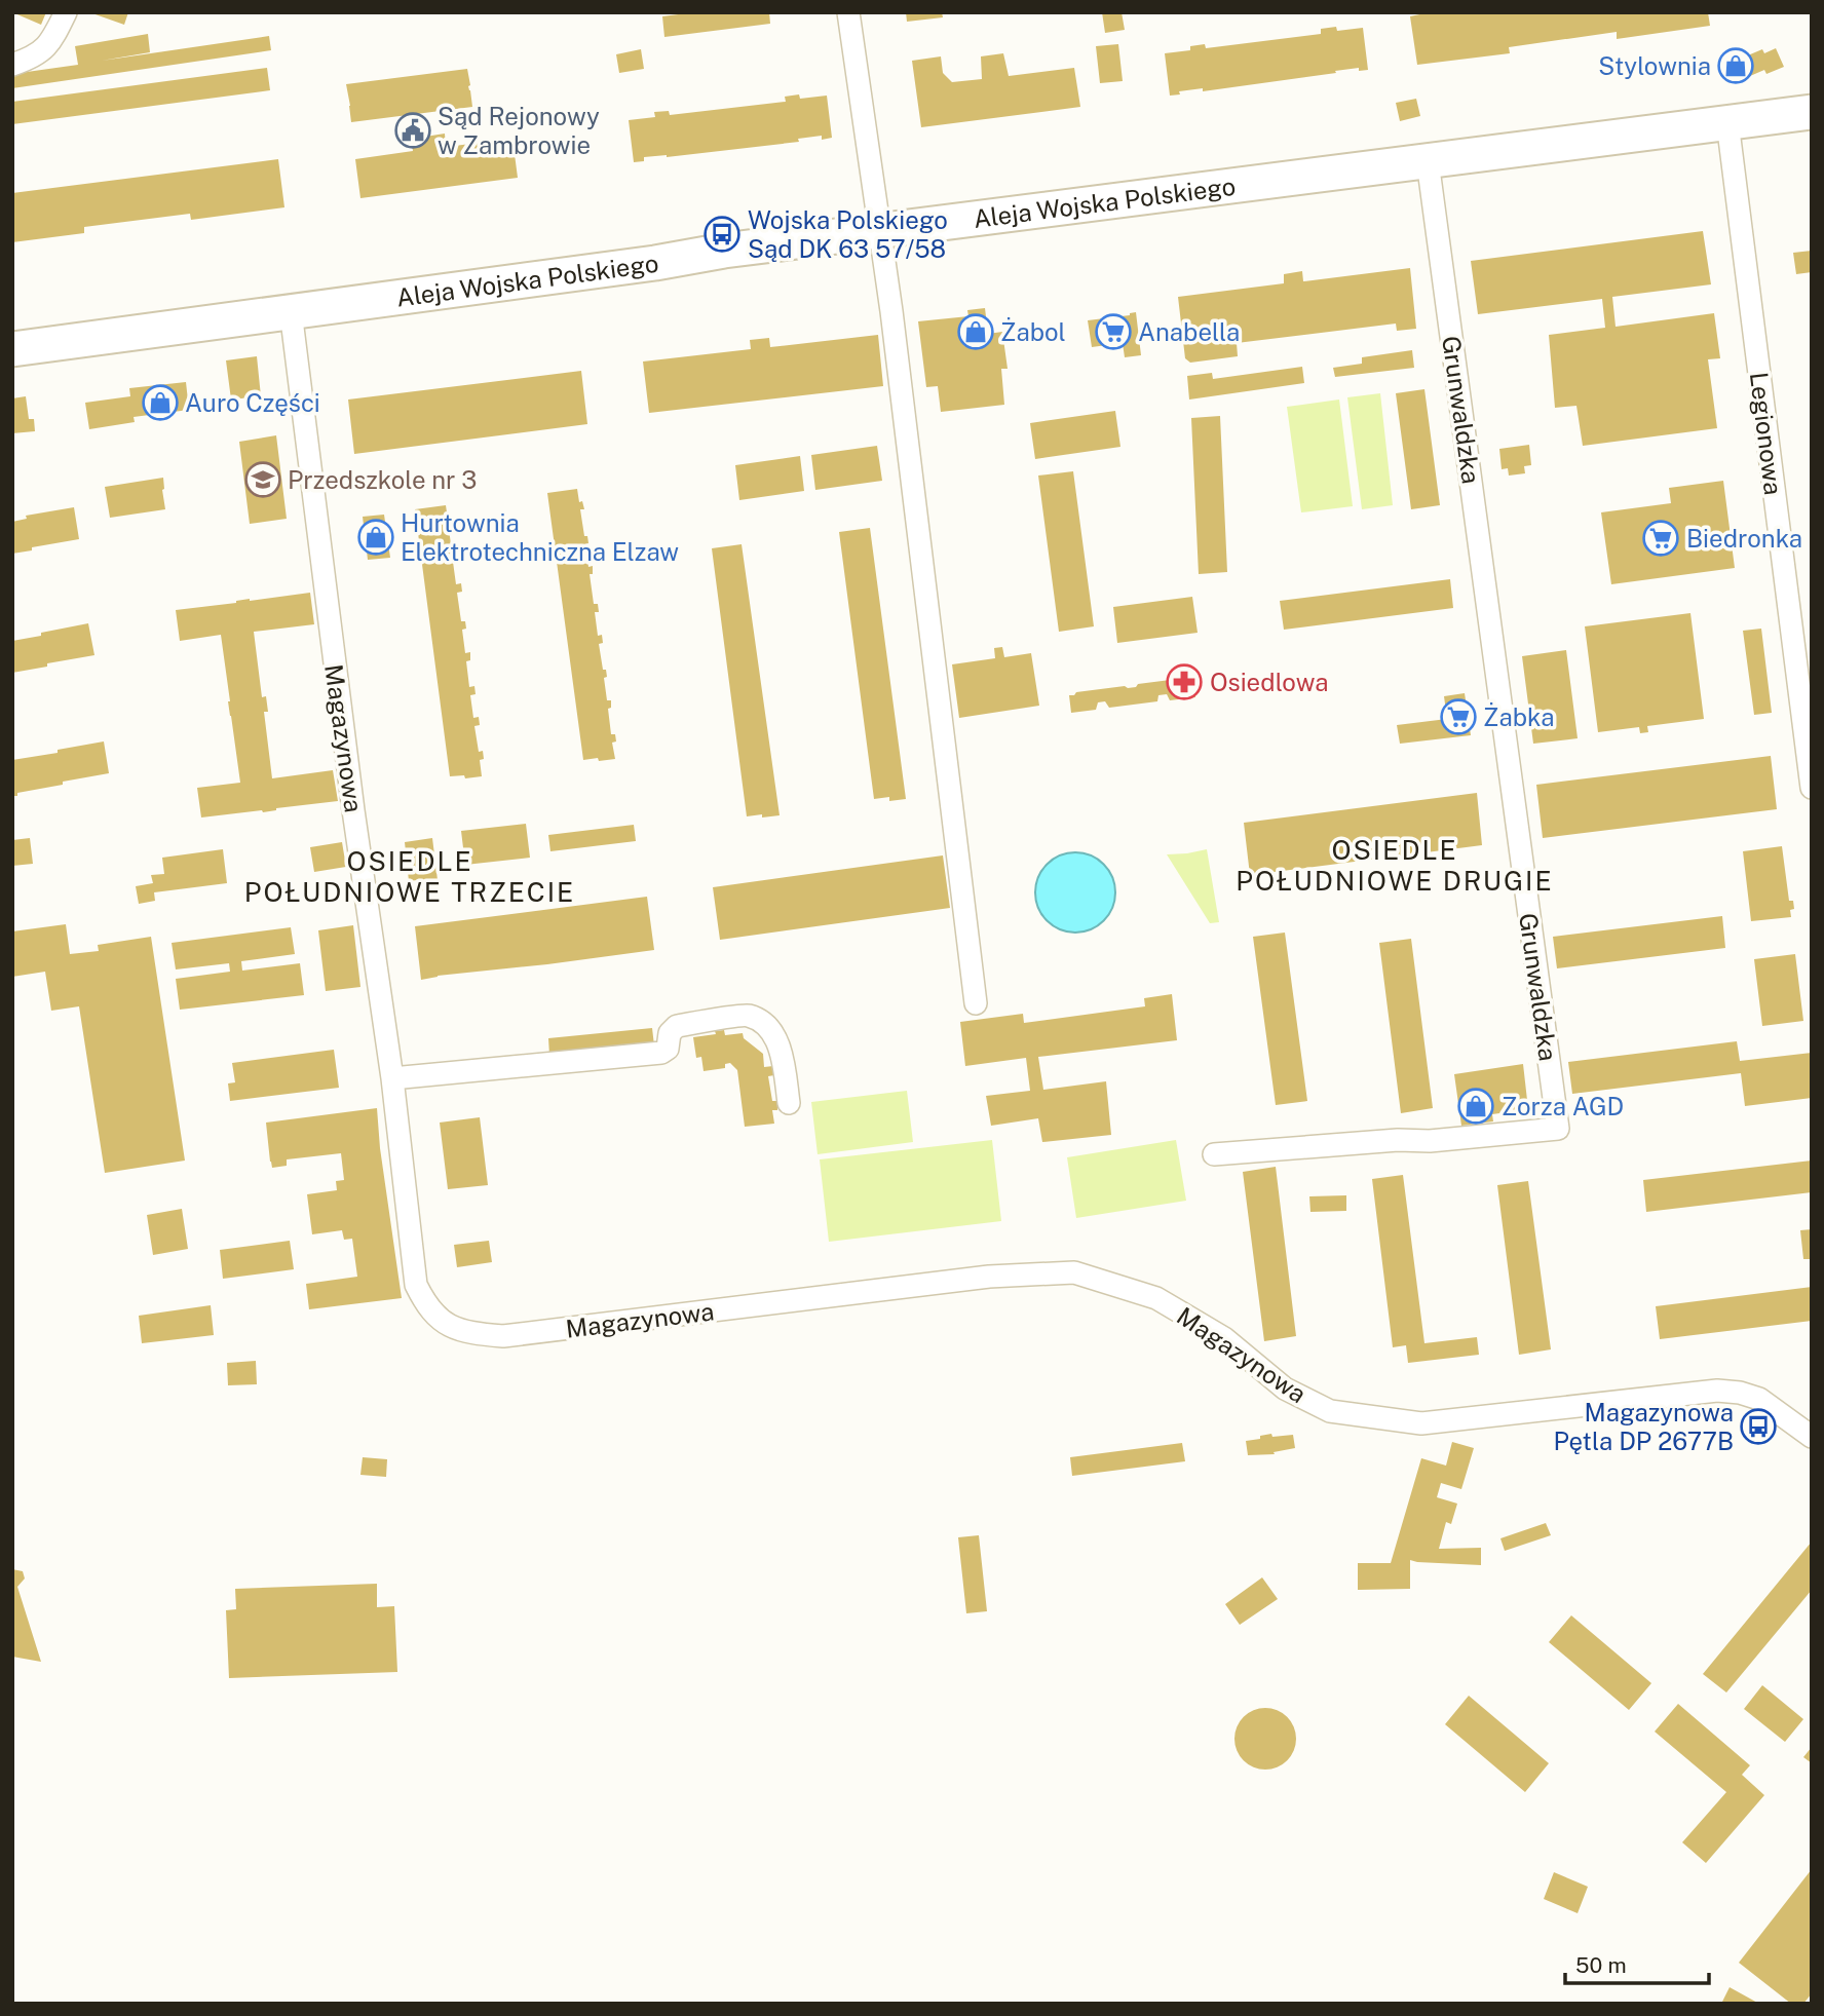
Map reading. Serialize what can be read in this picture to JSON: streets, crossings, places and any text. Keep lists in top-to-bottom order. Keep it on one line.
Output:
{"streets":{"main road":["Aleja Wojska Polskiego"],"street":["Grunwaldzka","Legionowa","Magazynowa"]},"crossings":[["Aleja Wojska Polskiego","Grunwaldzka"],["Aleja Wojska Polskiego","Legionowa"],["Aleja Wojska Polskiego","Magazynowa"]],"districts":["OSIEDLE POŁUDNIOWE DRUGIE","OSIEDLE POŁUDNIOWE TRZECIE"],"places":{"shop":["Stylownia","Żabol","Auro Części","Hurtownia Elektrotechniczna Elzaw","Zorza AGD"],"public building":["Sąd Rejonowy w Zambrowie"],"bus stop":["Wojska Polskiego Sąd DK 63 57/58","Magazynowa Pętla DP 2677B"],"supermarket":["Anabella","Biedronka","Żabka"],"school or university":["Przedszkole nr 3"],"pharmacy":["Osiedlowa"]},"scale_bar":"50 m"}
